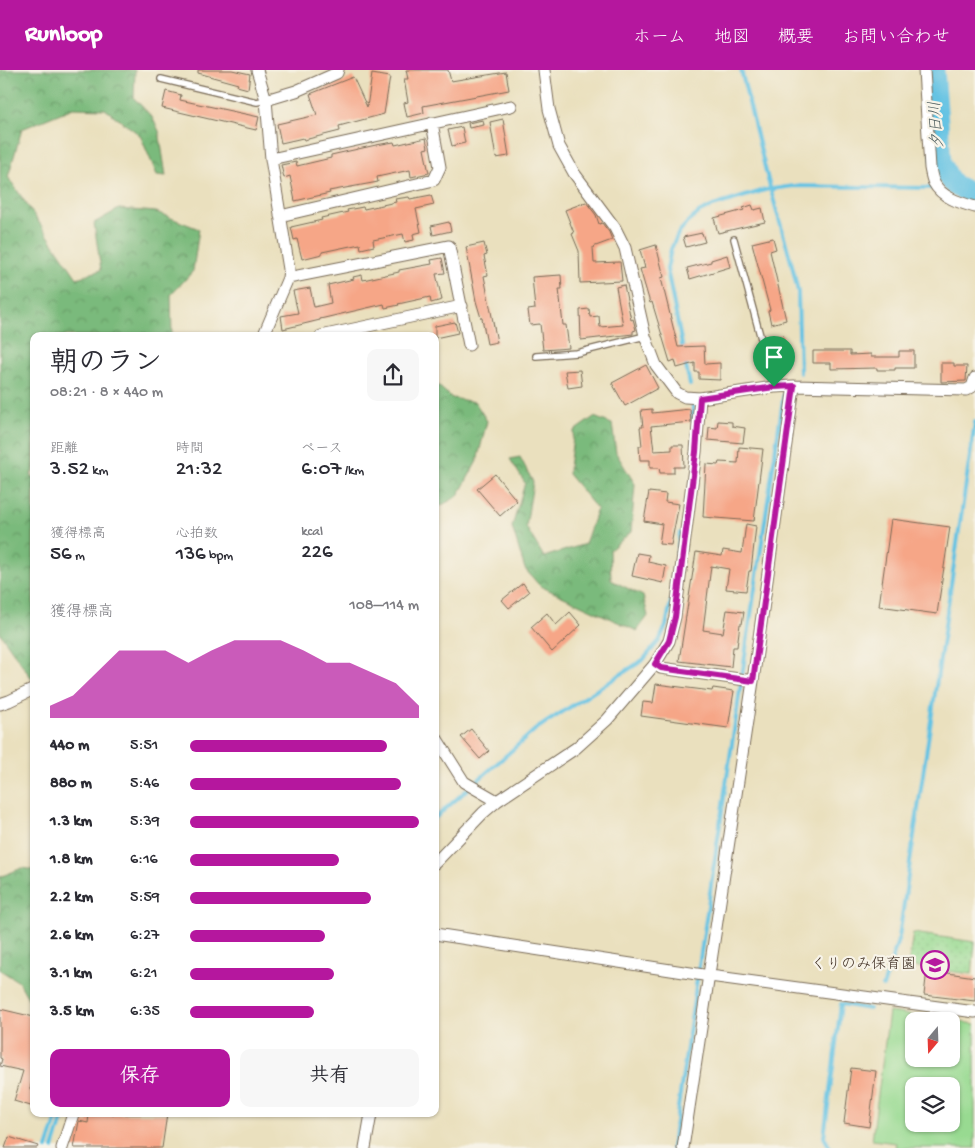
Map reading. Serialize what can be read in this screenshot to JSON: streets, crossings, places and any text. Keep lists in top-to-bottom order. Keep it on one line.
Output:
{"water":["夕日川"],"places":{"school or university":["くりのみ保育園"]},"north":"bottom","page":{"header":"Runloop","nav":["ホーム","地図","概要","お問い合わせ"],"heading":["朝のラン","08:21 · 8 × 440 m"],"stats":[["距離","3.52 km"],["時間","21:32"],["ペース","6:07 /km"],["獲得標高","56 m"],["心拍数","136 bpm"],["kcal","226"]],"chart":["獲得標高","108–114 m"],"list":[{"name":"440 m","note":"5:51"},{"name":"880 m","note":"5:46"},{"name":"1.3 km","note":"5:39"},{"name":"1.8 km","note":"6:16"},{"name":"2.2 km","note":"5:59"},{"name":"2.6 km","note":"6:27"},{"name":"3.1 km","note":"6:21"},{"name":"3.5 km","note":"6:35"}],"buttons":["保存","共有"]}}
